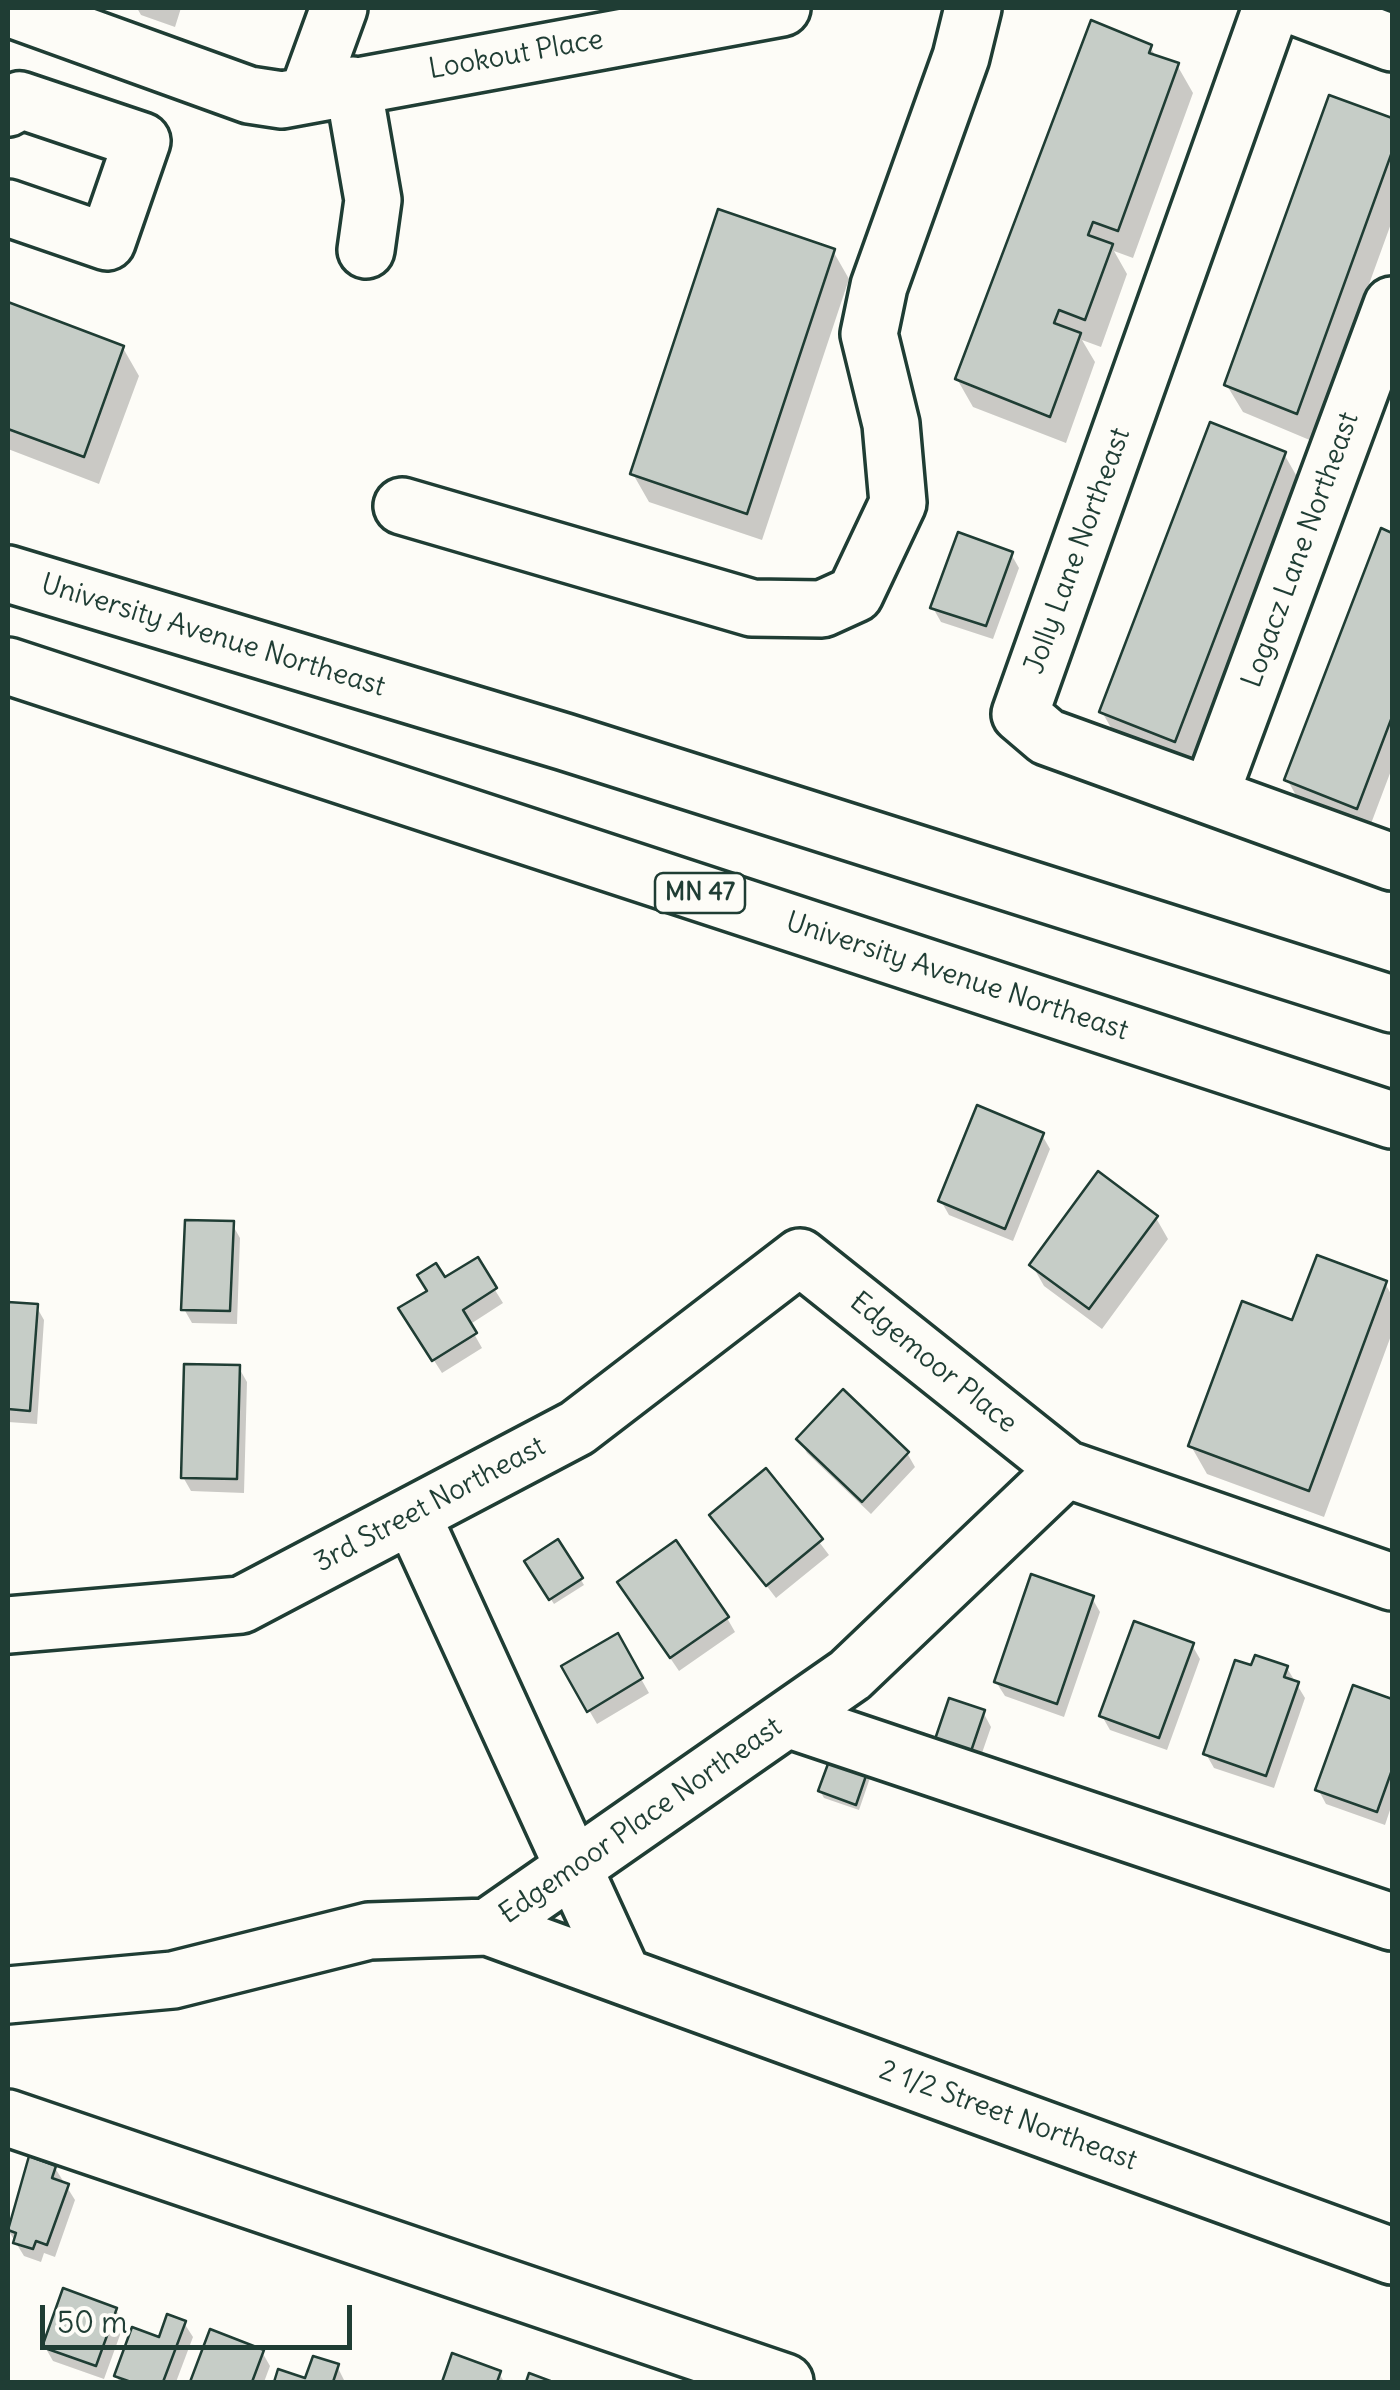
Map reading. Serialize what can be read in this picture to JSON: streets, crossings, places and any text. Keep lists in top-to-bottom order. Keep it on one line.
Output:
{"streets":{"street":["Lookout Place","Logacz Lane Northeast","Jolly Lane Northeast","University Avenue Northeast","MN 47","Edgemoor Place","3rd Street Northeast","Edgemoor Place Northeast","2 1/2 Street Northeast"]},"crossings":[["Logacz Lane Northeast","Jolly Lane Northeast"],["Edgemoor Place","3rd Street Northeast"],["Edgemoor Place","Edgemoor Place Northeast"],["Edgemoor Place Northeast","2 1/2 Street Northeast"]],"scale_bar":"50 m"}
